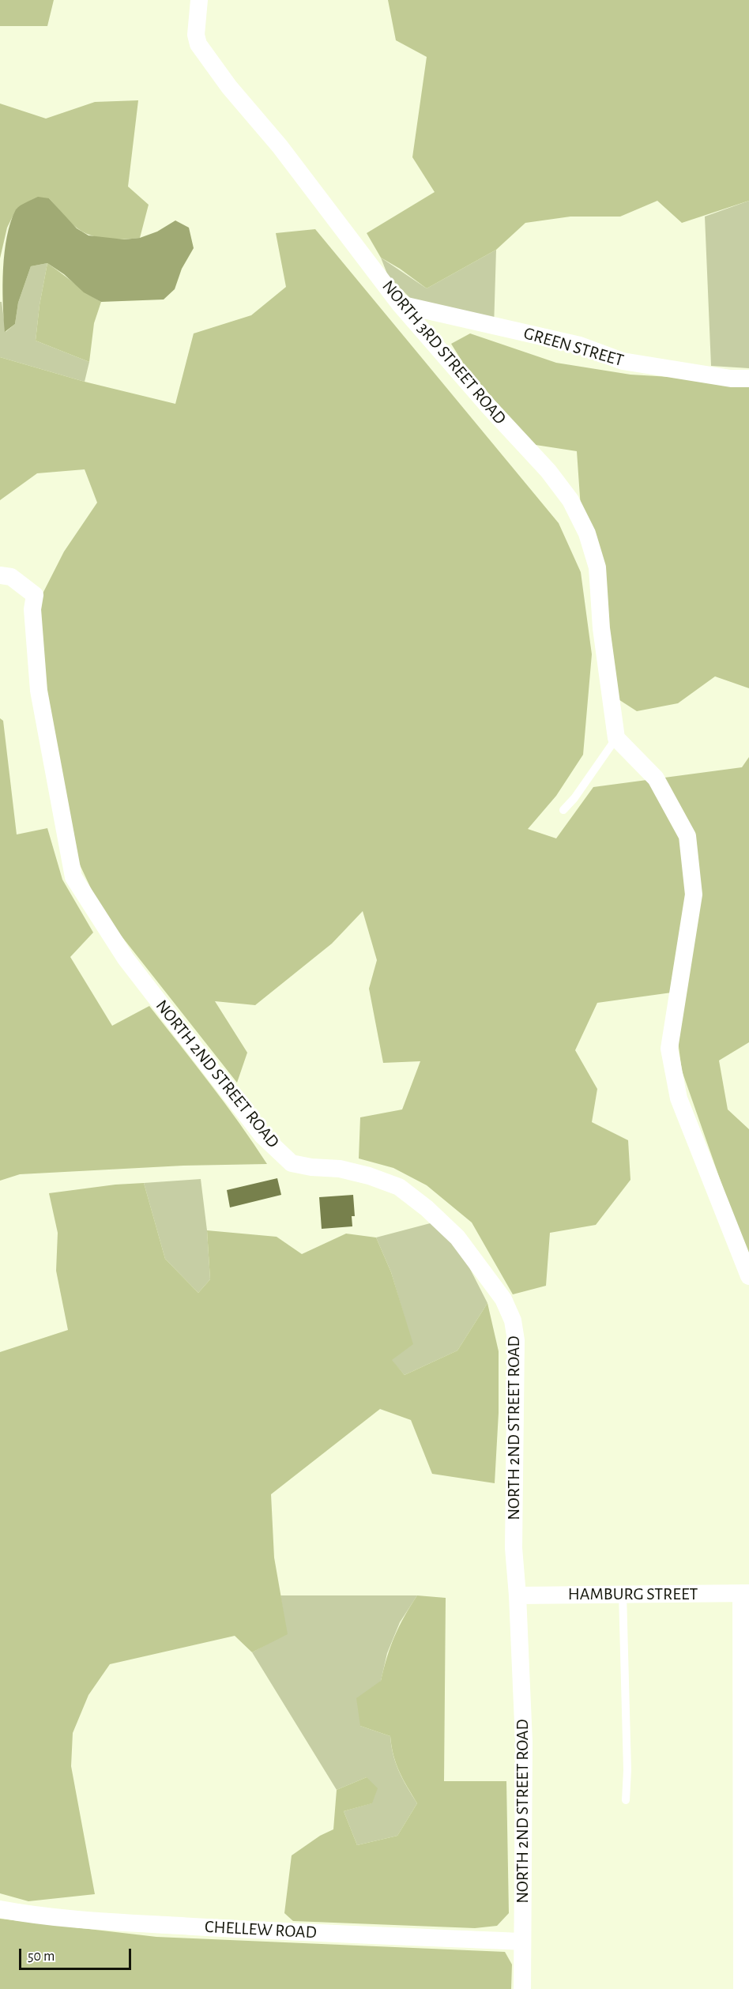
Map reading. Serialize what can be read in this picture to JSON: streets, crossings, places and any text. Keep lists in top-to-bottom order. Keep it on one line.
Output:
{"streets":{"street":["GREEN STREET","NORTH 3RD STREET ROAD","NORTH 2ND STREET ROAD","HAMBURG STREET","CHELLEW ROAD"]},"crossings":[["GREEN STREET","NORTH 3RD STREET ROAD"],["NORTH 2ND STREET ROAD","HAMBURG STREET"],["NORTH 2ND STREET ROAD","CHELLEW ROAD"]],"scale_bar":"50 m"}
